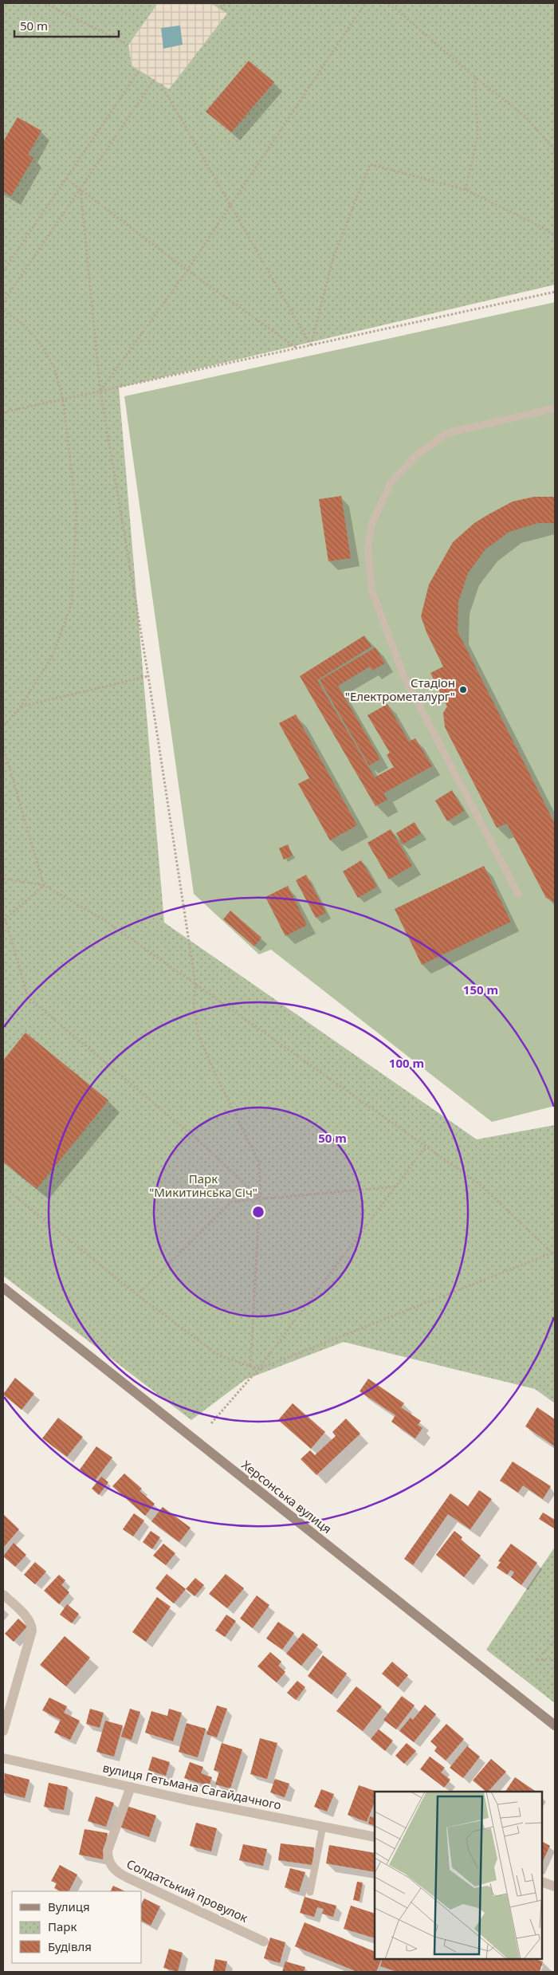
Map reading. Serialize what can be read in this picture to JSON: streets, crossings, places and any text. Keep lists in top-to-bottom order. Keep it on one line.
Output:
{"streets":{"main road":["Херсонська вулиця"],"street":["вулиця Гетьмана Сагайдачного","Солдатський провулок"]},"crossings":[["вулиця Гетьмана Сагайдачного","Солдатський провулок"]],"parks":["Парк \"Микитинська Січ\""],"places":["Стадіон \"Електрометалург\""],"legend":["Вулиця","Парк","Будівля"],"scale_bar":"50 m","rings":["150 m","100 m","50 m"]}
